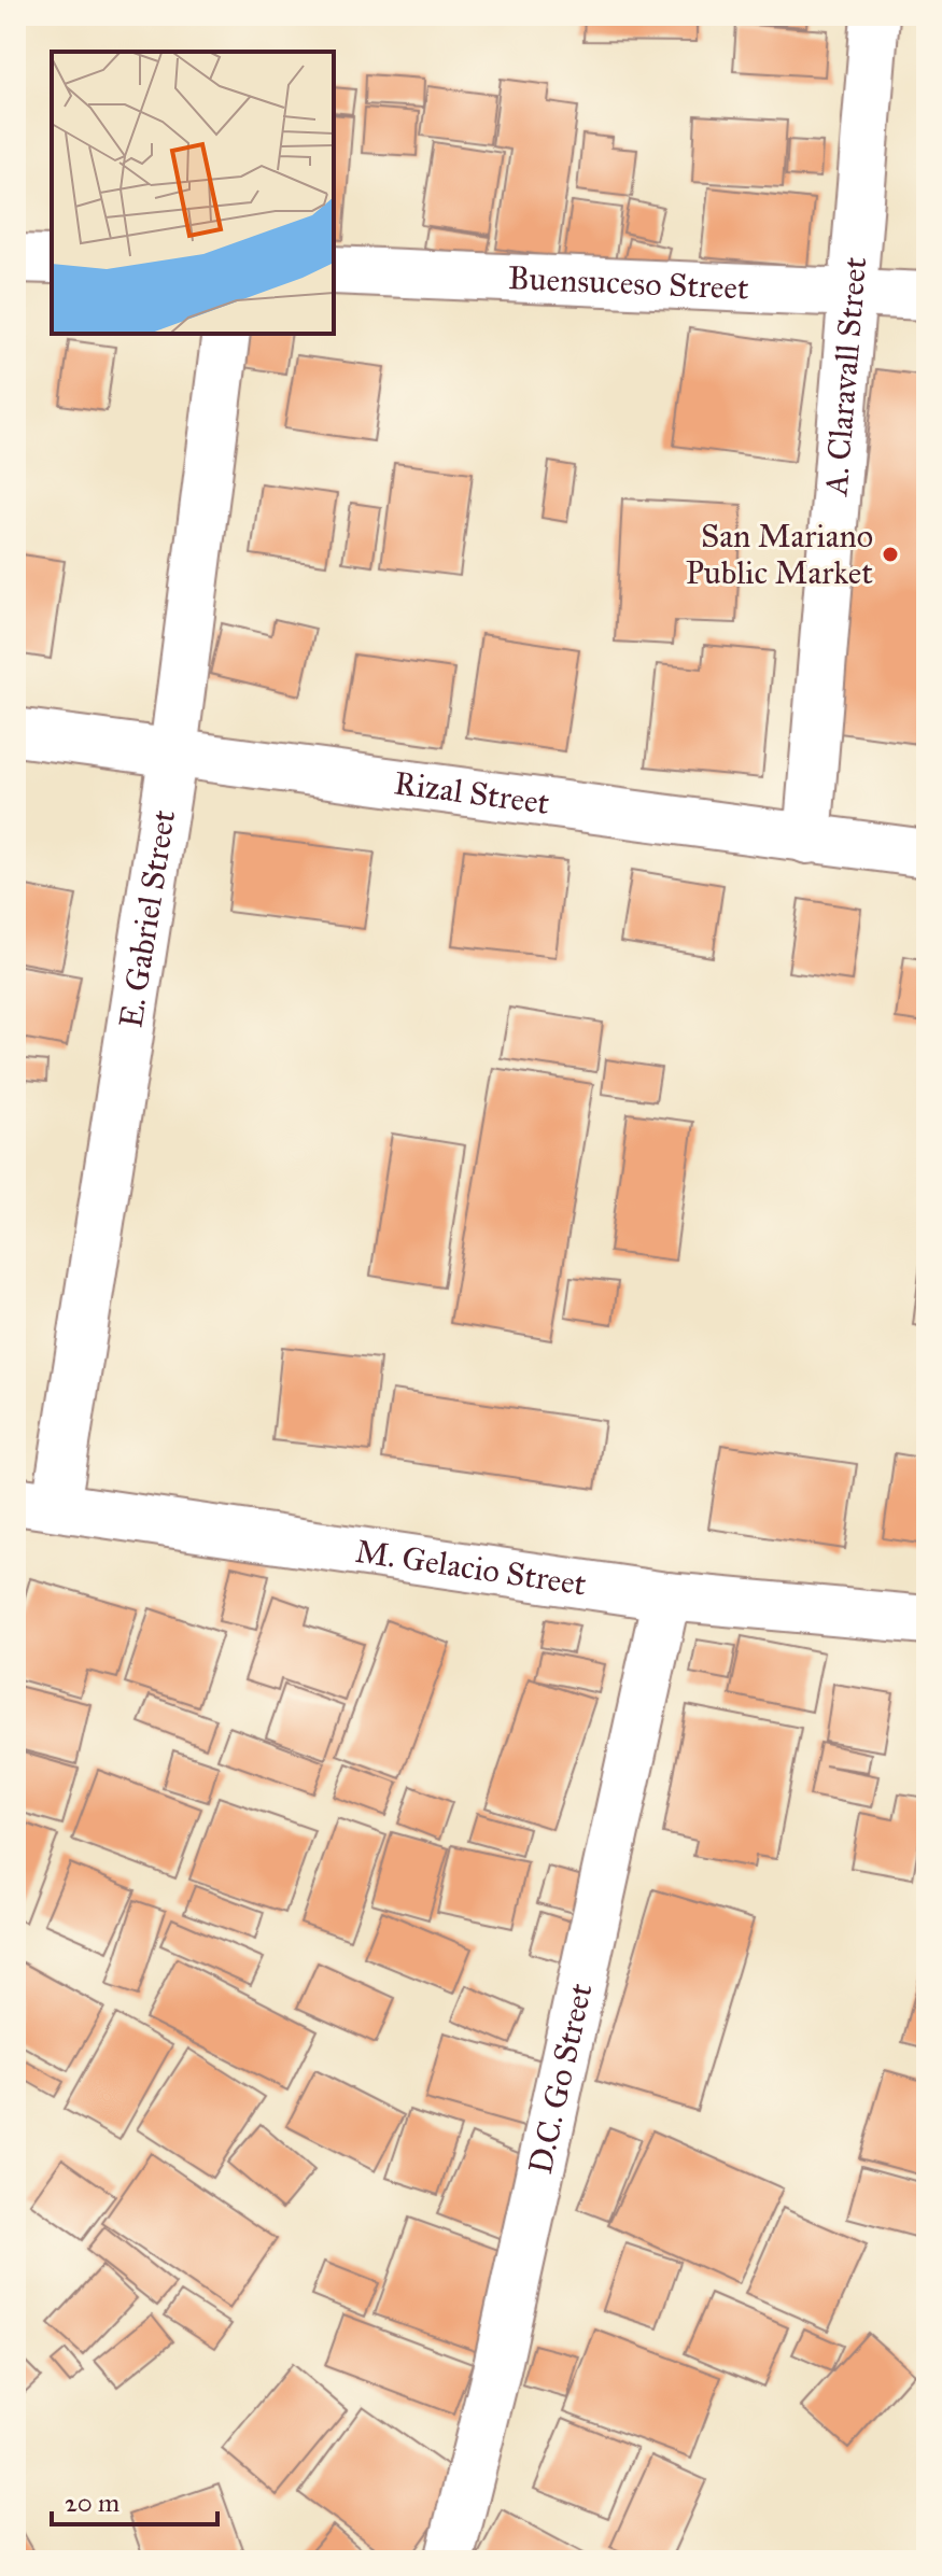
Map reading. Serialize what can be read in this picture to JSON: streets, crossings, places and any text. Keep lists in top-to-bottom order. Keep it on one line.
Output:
{"streets":{"street":["Buensuceso Street","A. Claravall Street","Rizal Street","E. Gabriel Street","M. Gelacio Street","D.C. Go Street"]},"crossings":[["Buensuceso Street","A. Claravall Street"],["A. Claravall Street","Rizal Street"],["Rizal Street","E. Gabriel Street"],["E. Gabriel Street","M. Gelacio Street"],["M. Gelacio Street","D.C. Go Street"]],"places":["San Mariano Public Market"],"scale_bar":"20 m"}
